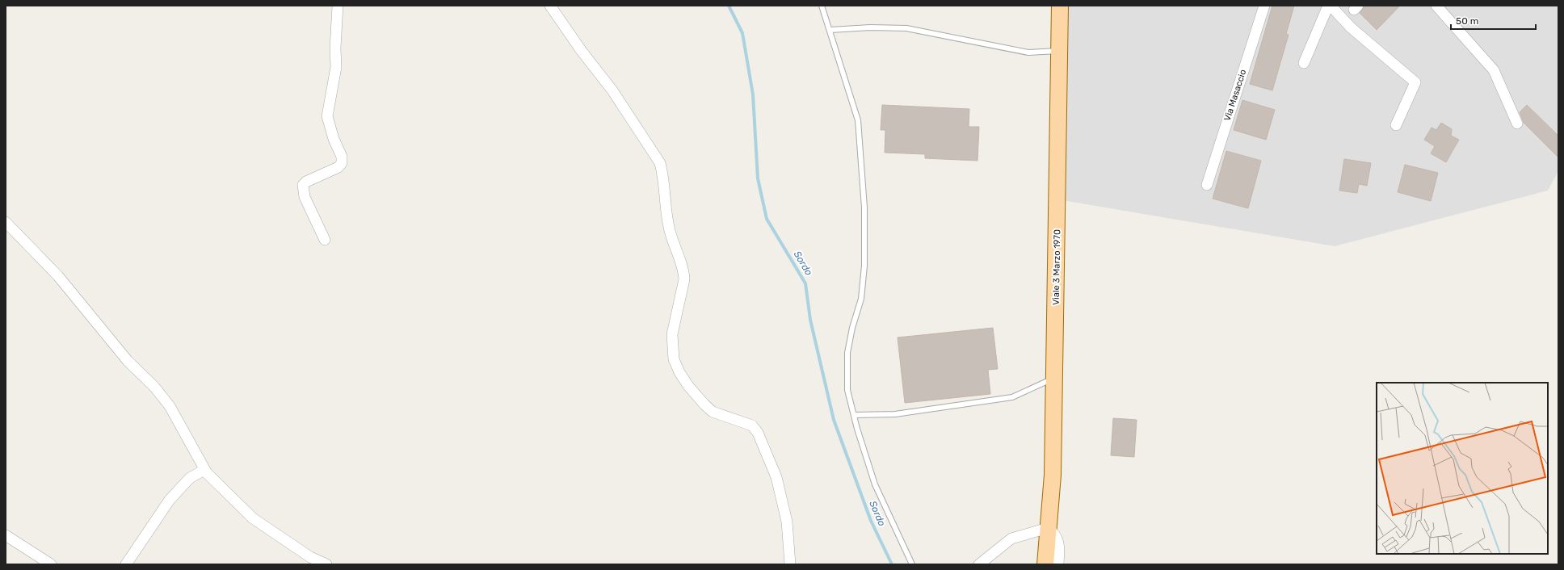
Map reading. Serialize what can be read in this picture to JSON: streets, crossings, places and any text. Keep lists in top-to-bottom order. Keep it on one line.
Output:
{"streets":{"main road":["Viale 3 Marzo 1970"],"street":["Via Masaccio"]},"water":["Sordo"],"scale_bar":"50 m"}
